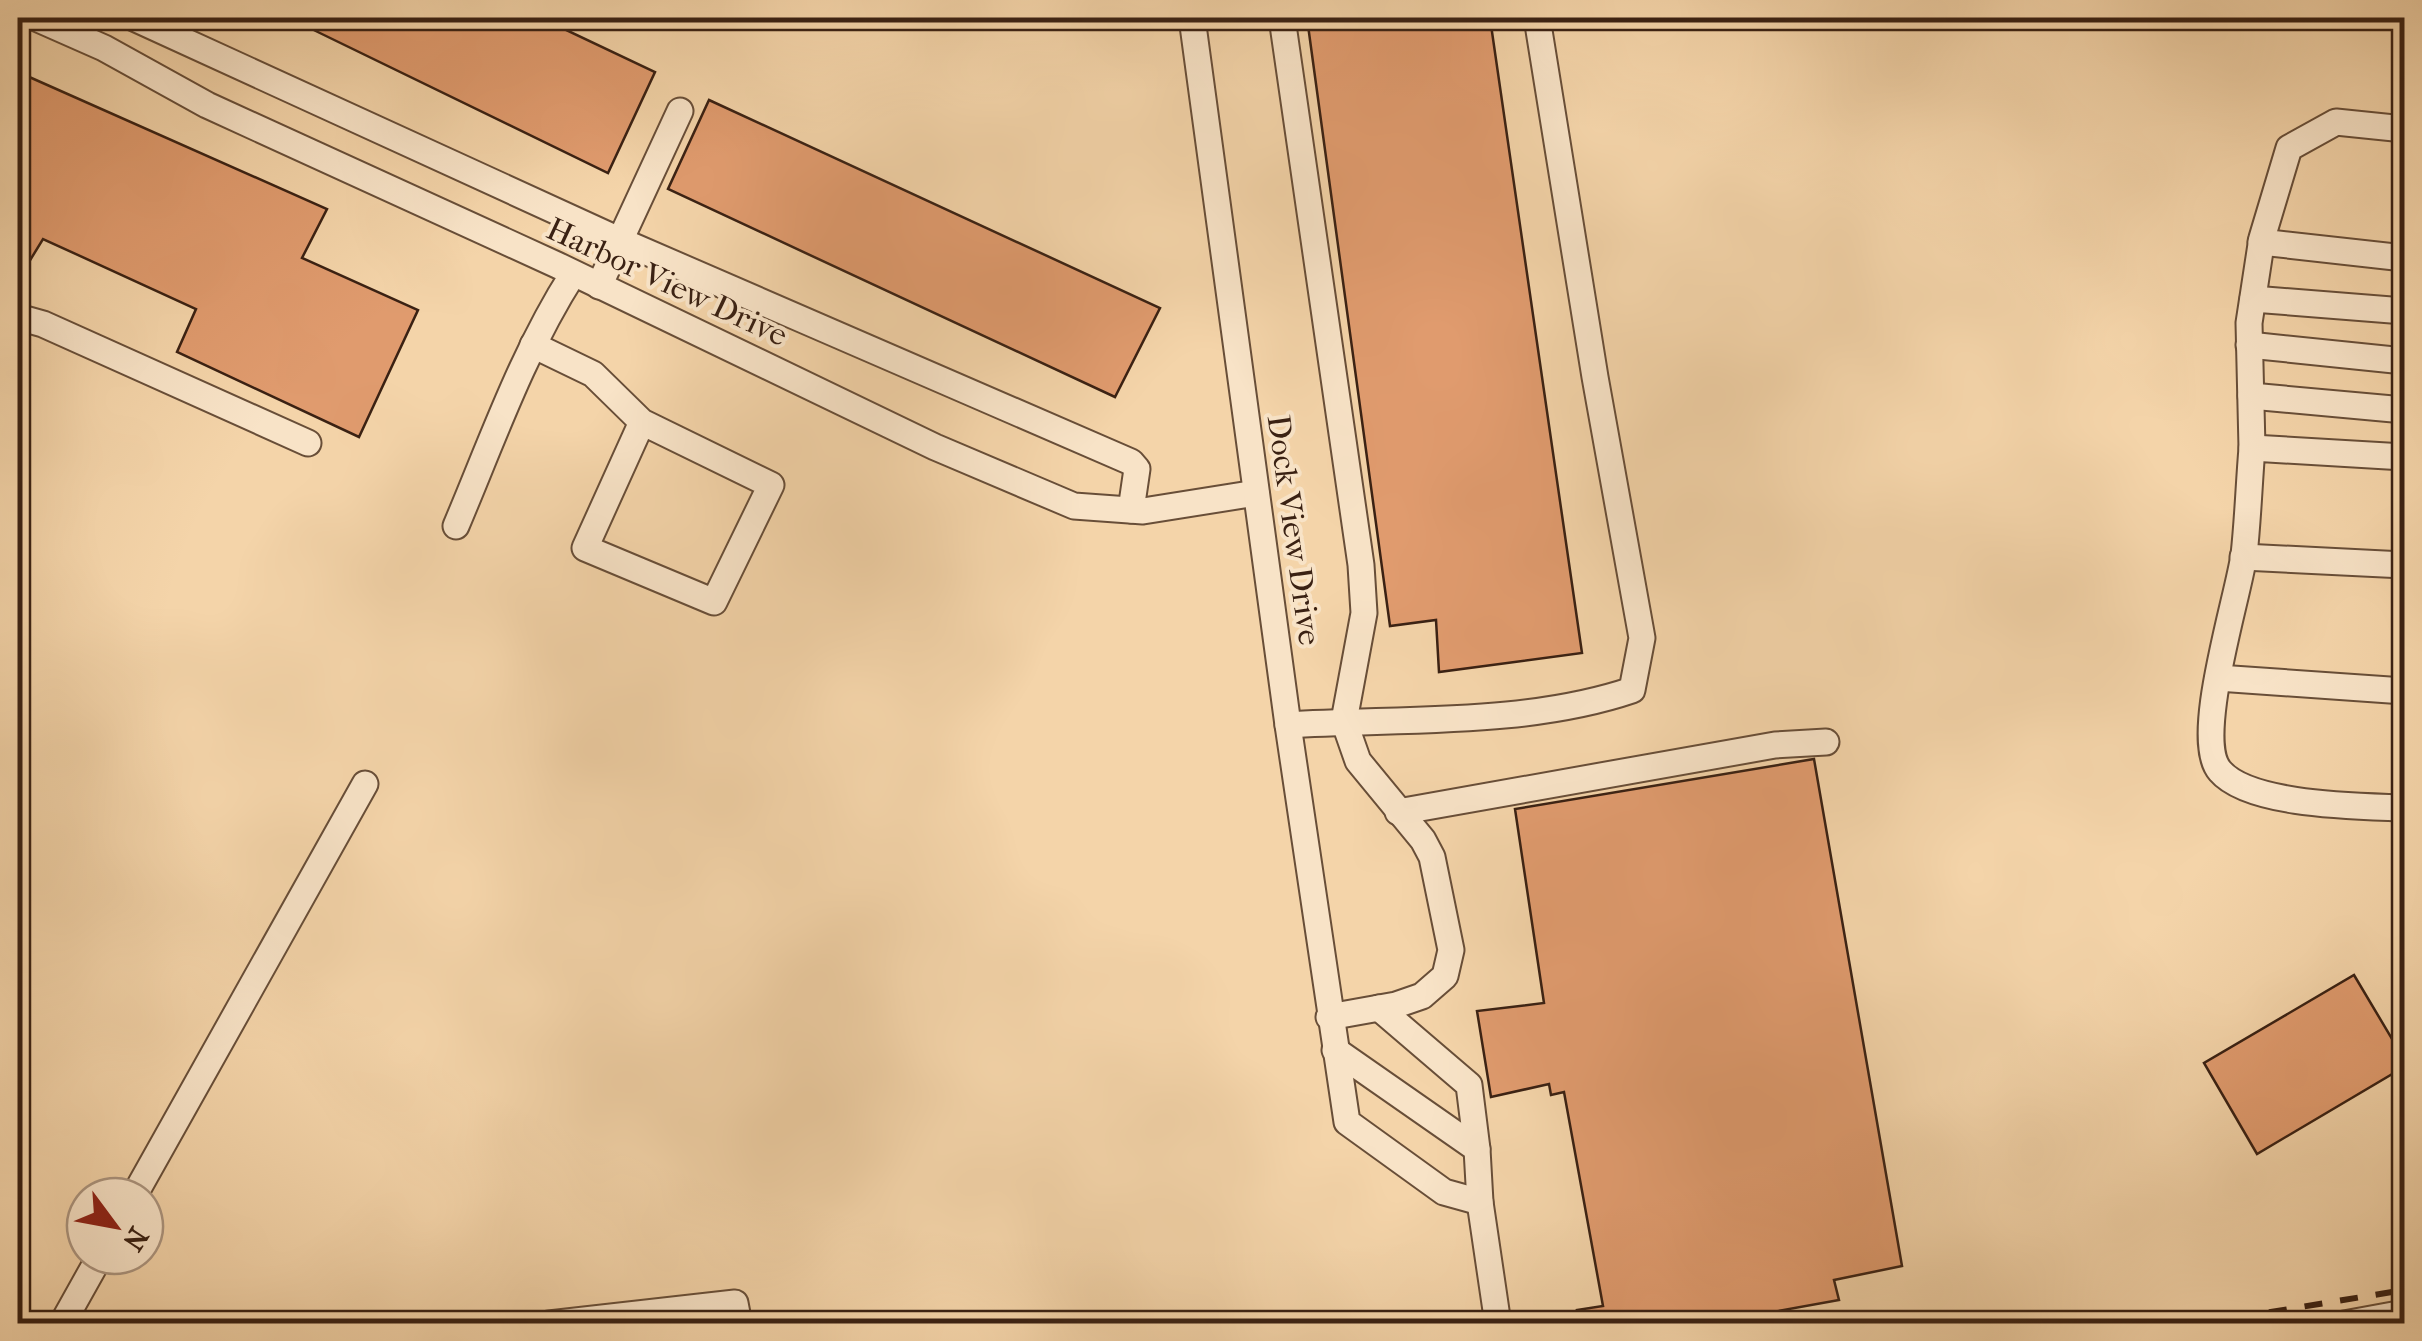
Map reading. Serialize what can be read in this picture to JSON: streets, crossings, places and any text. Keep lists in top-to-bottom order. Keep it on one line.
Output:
{"streets":{"street":["Harbor View Drive","Dock View Drive"]},"crossings":[["Harbor View Drive","Dock View Drive"]],"north":"bottom right"}
